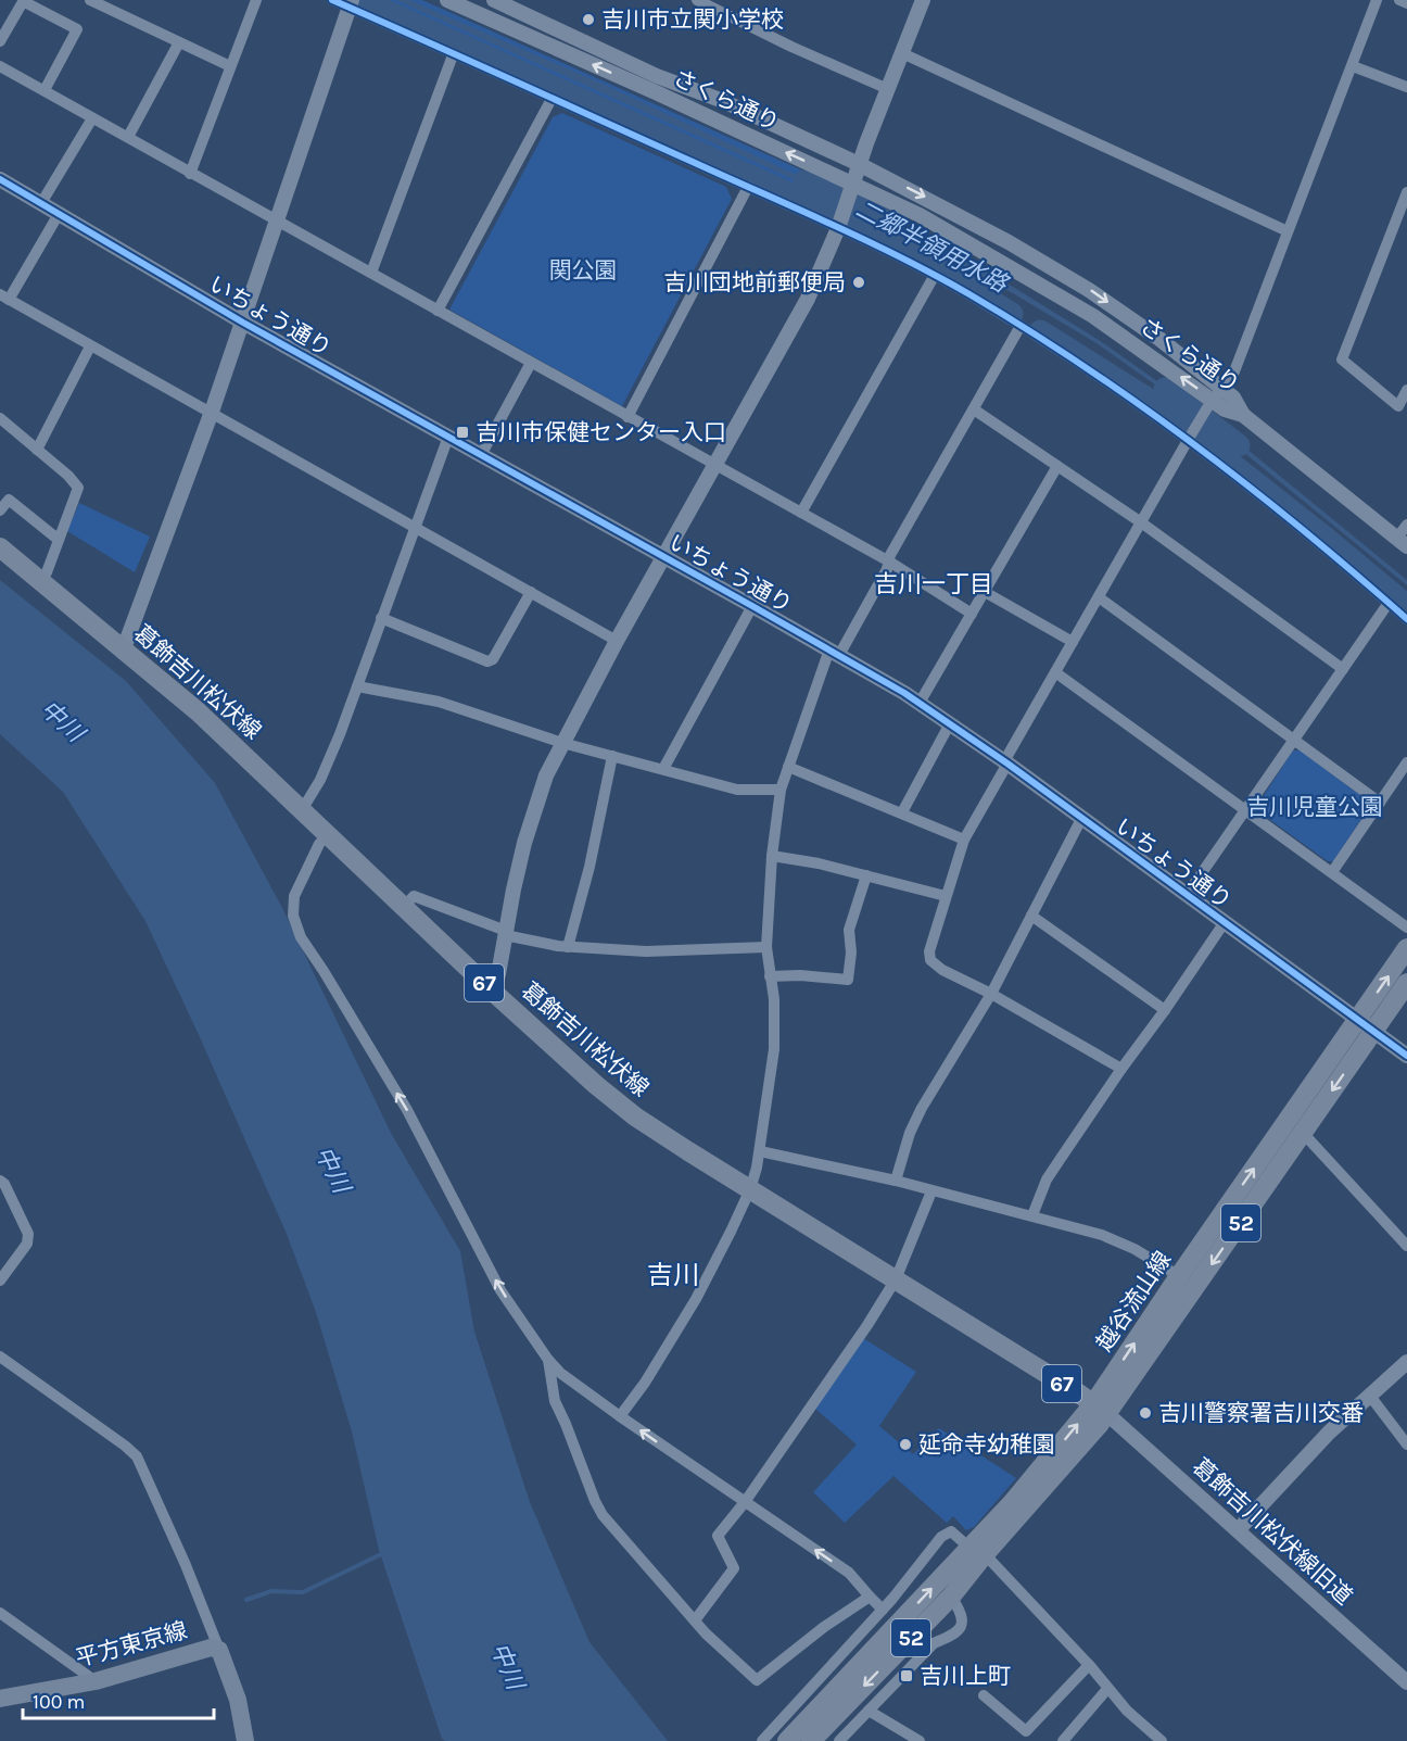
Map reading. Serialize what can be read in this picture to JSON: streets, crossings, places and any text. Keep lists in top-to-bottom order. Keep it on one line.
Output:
{"streets":{"main road":["葛飾吉川松伏線","67","52","越谷流山線","平方東京線"],"street":["さくら通り","いちょう通り","葛飾吉川松伏線旧道"]},"crossings":[["いちょう通り","越谷流山線"],["葛飾吉川松伏線","越谷流山線"],["葛飾吉川松伏線","葛飾吉川松伏線旧道"],["越谷流山線","葛飾吉川松伏線旧道"]],"districts":["吉川一丁目","吉川"],"water":["二郷半領用水路","中川"],"parks":["関公園","吉川児童公園"],"places":{"other":["吉川市立関小学校","吉川団地前郵便局","吉川警察署吉川交番","延命寺幼稚園"],"transit":["吉川市保健センター入口","吉川上町"]},"scale_bar":"100 m"}
